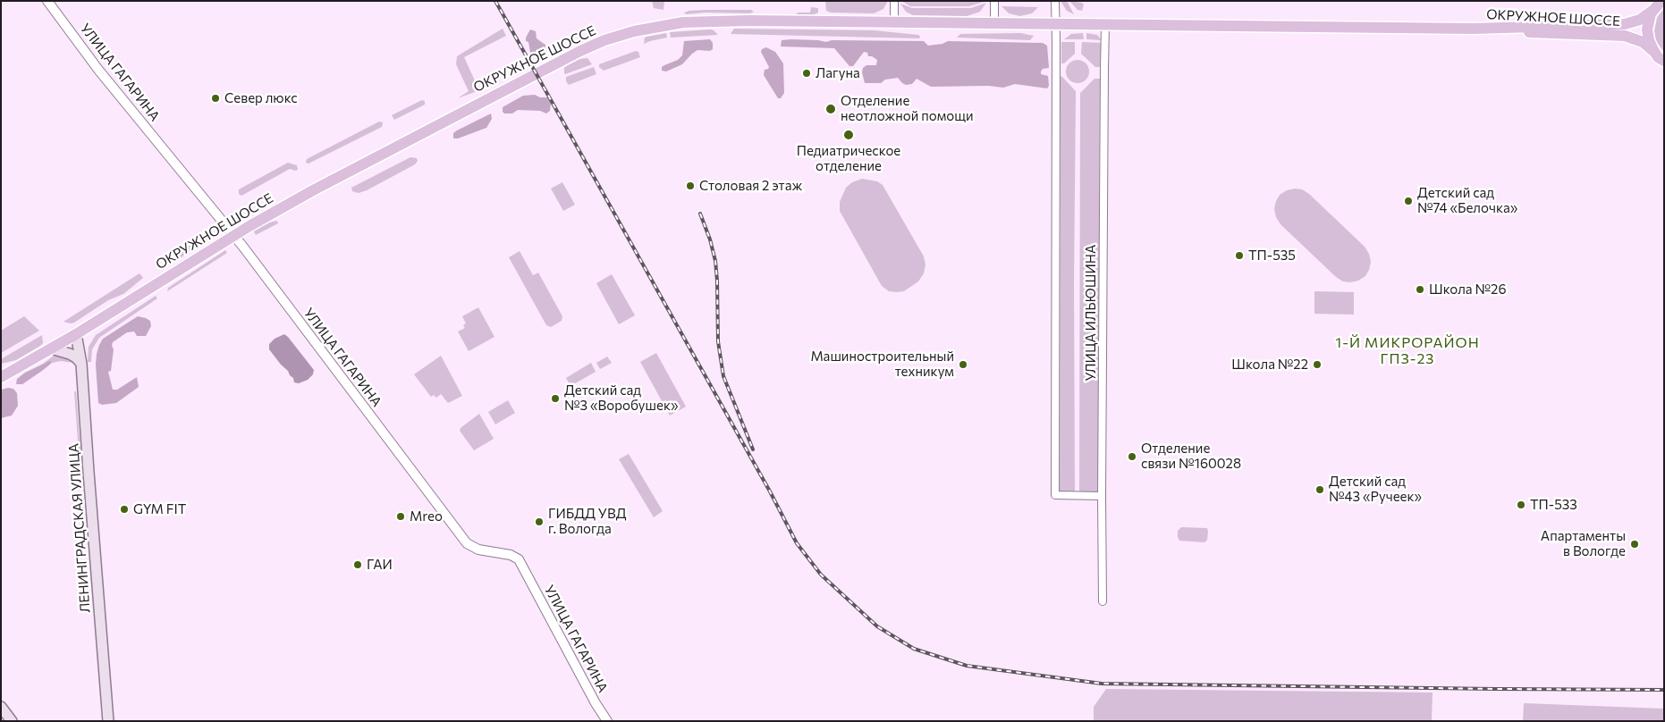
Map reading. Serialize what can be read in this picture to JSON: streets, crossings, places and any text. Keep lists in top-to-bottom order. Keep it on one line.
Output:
{"streets":{"main road":["ОКРУЖНОЕ ШОССЕ","ЛЕНИНГРАДСКАЯ УЛИЦА"],"street":["УЛИЦА ГАГАРИНА","УЛИЦА ИЛЬЮШИНА"]},"crossings":[["ОКРУЖНОЕ ШОССЕ","УЛИЦА ГАГАРИНА"],["ОКРУЖНОЕ ШОССЕ","УЛИЦА ИЛЬЮШИНА"],["ОКРУЖНОЕ ШОССЕ","ЛЕНИНГРАДСКАЯ УЛИЦА"]],"districts":["1-Й МИКРОРАЙОН ГПЗ-23"],"places":["Лагуна","Север люкс","Отделение неотложной помощи","Педиатрическое отделение","Столовая 2 этаж","Детский сад №74 «Белочка»","ТП-535","Школа №26","Машиностроительный техникум","Школа №22","Детский сад №3 «Воробушек»","Отделение связи №160028","Детский сад №43 «Ручеек»","ТП-533","GYM FIT","Mreo","ГИБДД УВД г. Вологда","Апартаменты в Вологде","ГАИ"]}
